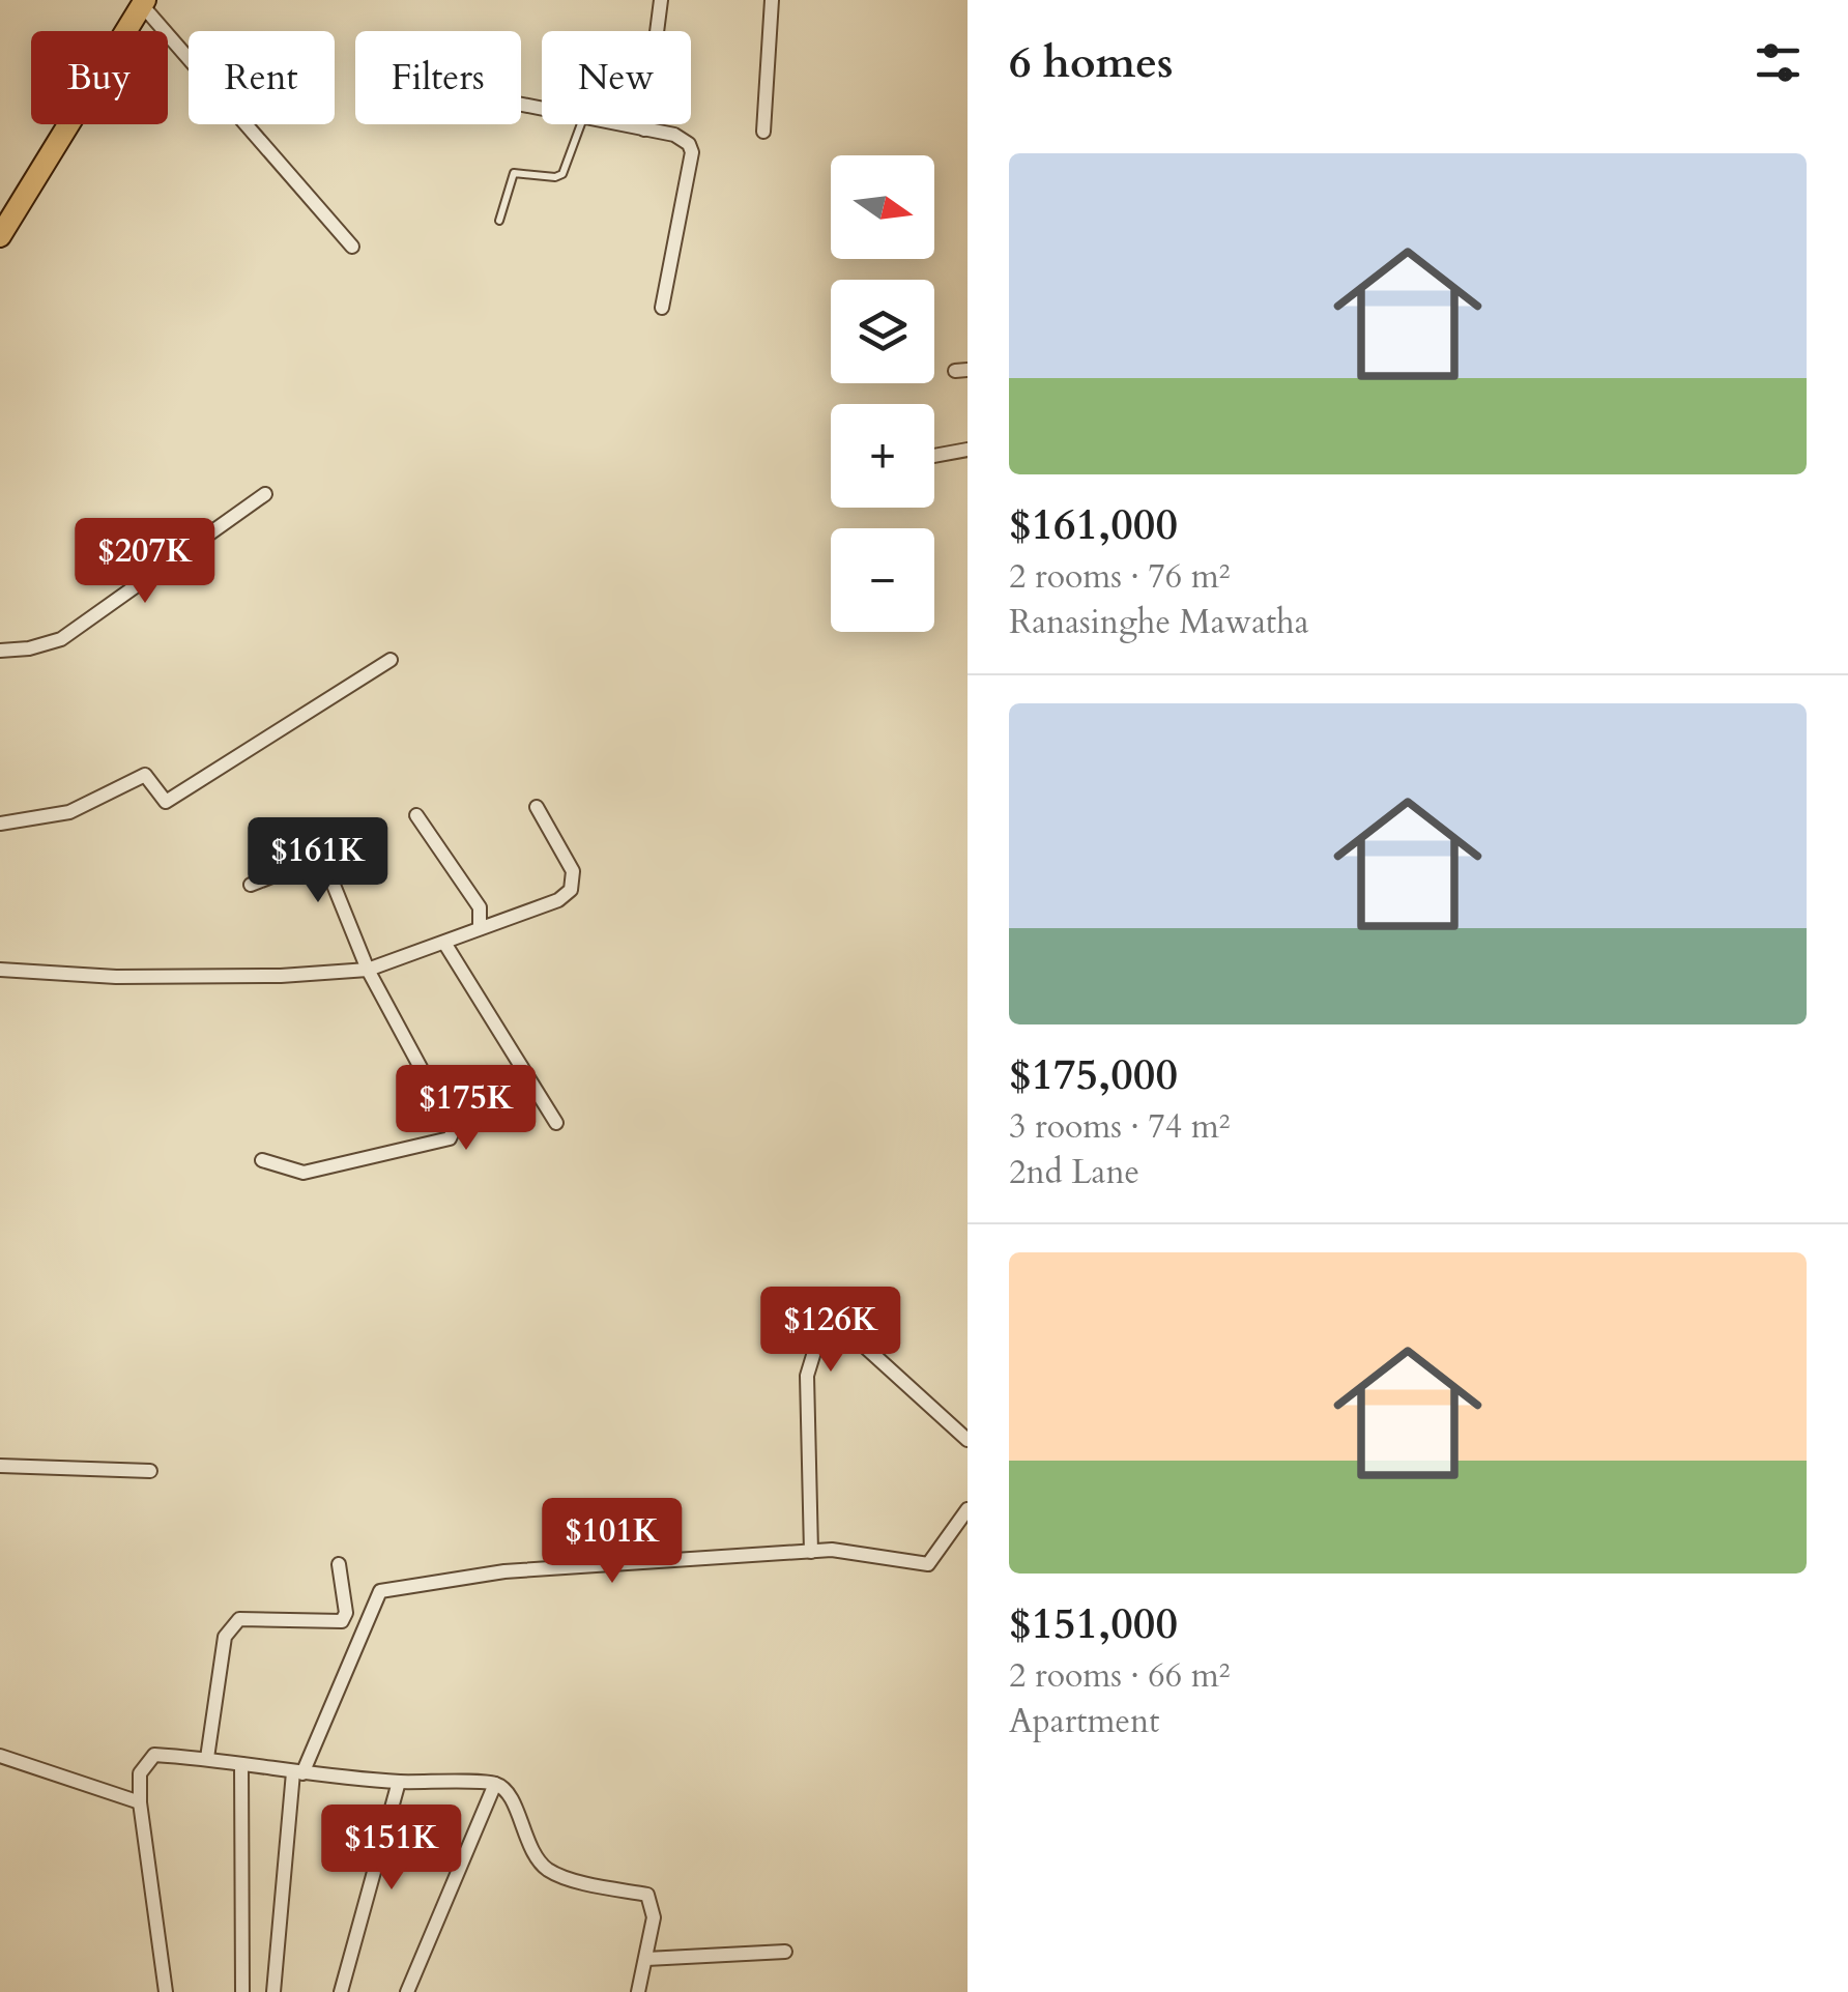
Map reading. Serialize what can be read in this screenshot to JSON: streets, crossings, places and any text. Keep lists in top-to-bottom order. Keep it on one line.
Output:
{"north":"right","page":{"heading":"6 homes","chip":["Buy","Rent","Filters","New"],"list":[{"name":"$161,000","note":"2 rooms · 76 m² · Ranasinghe Mawatha"},{"name":"$175,000","note":"3 rooms · 74 m² · 2nd Lane"},{"name":"$151,000","note":"2 rooms · 66 m² · Apartment"}],"map_buttons":["+","−"],"price":["$207K","$161K","$175K","$126K","$101K","$151K"]}}
